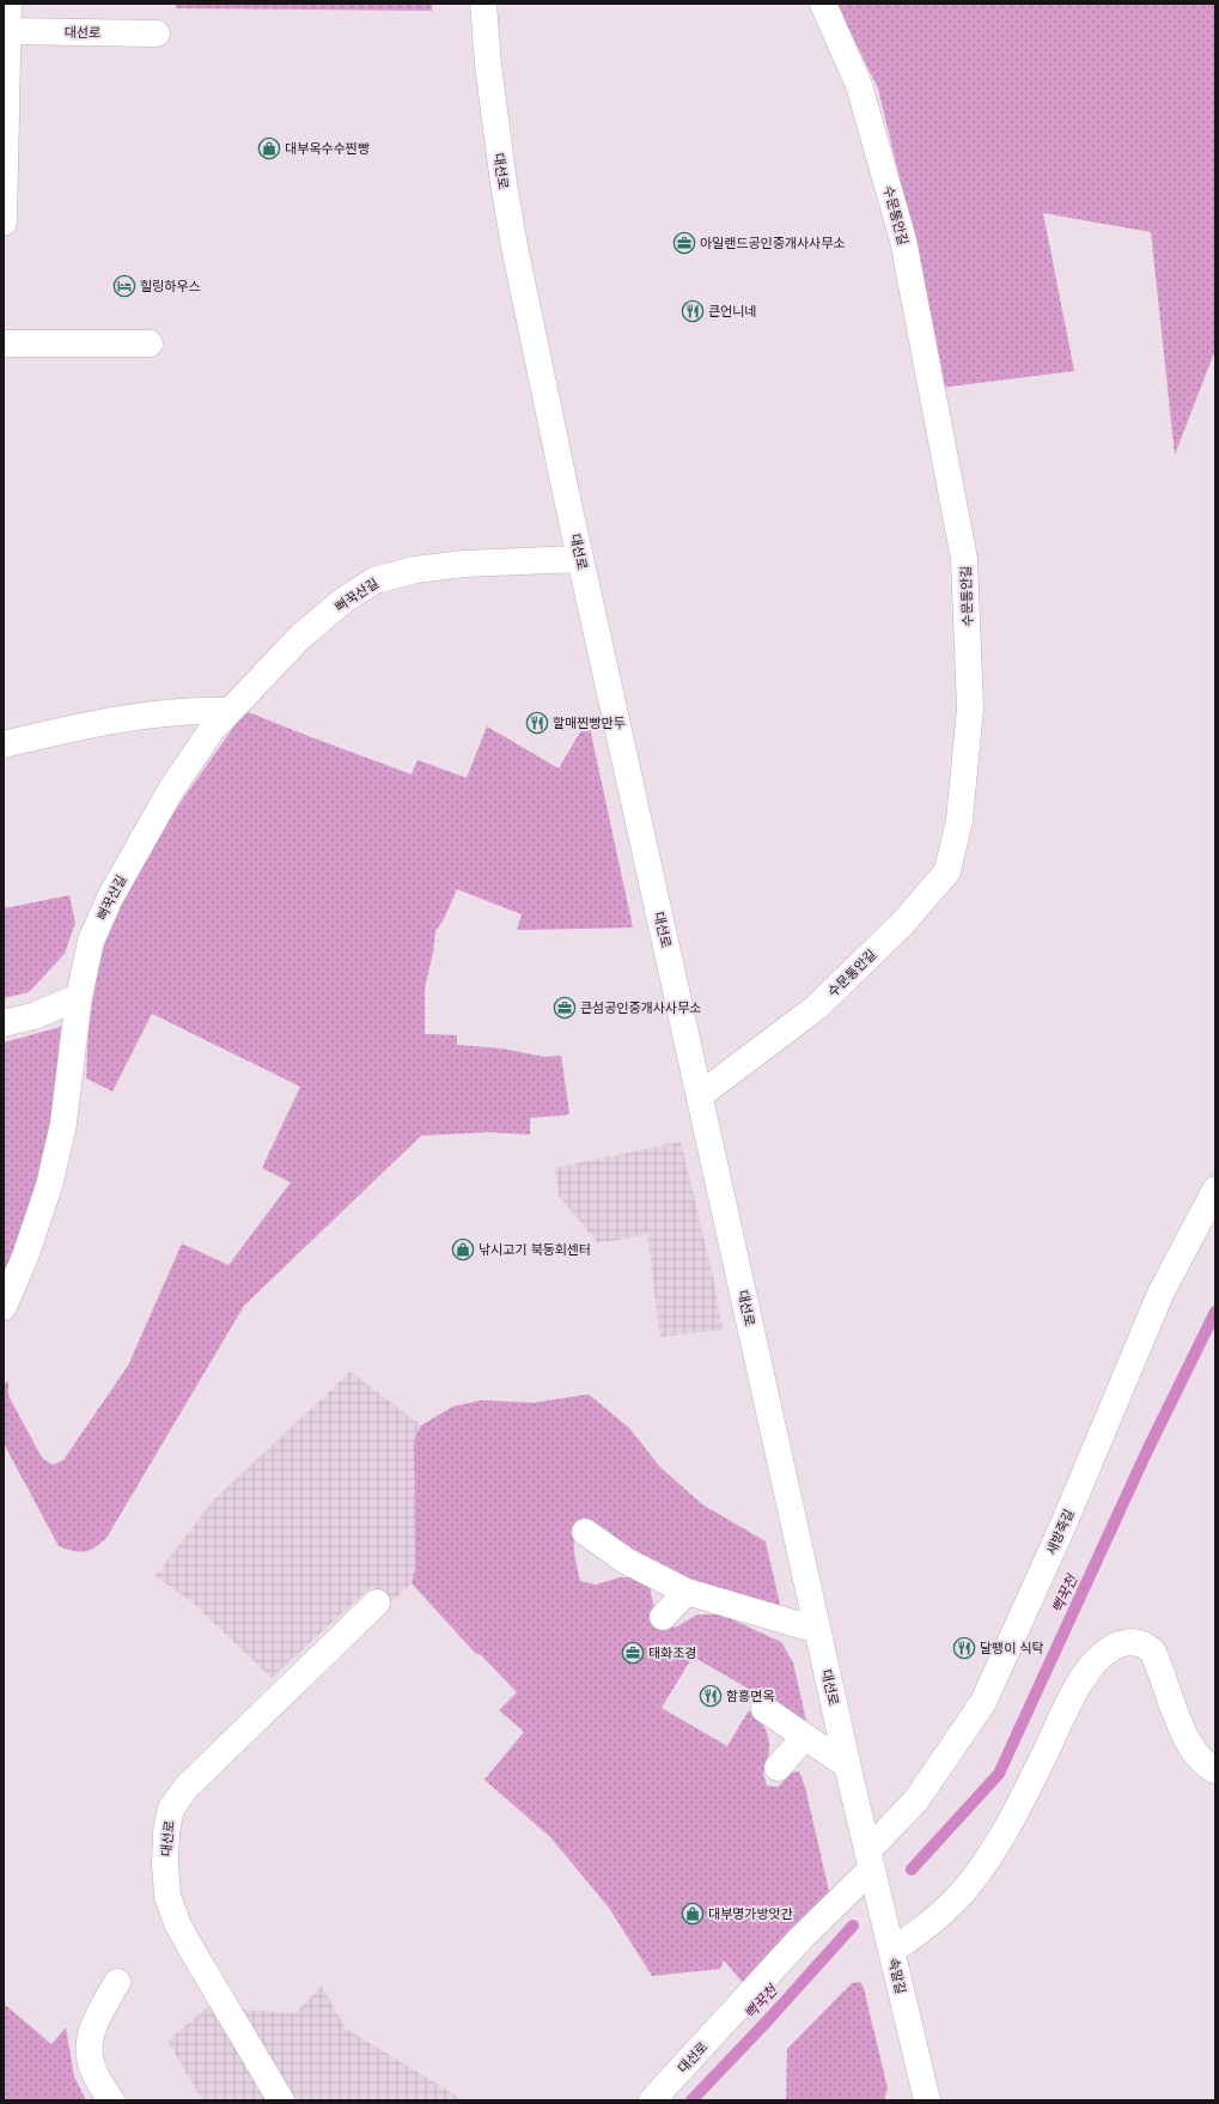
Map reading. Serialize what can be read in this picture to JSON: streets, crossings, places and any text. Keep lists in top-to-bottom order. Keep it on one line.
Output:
{"streets":{"street":["대선로","수문통안길","뻐꾹산길","새방죽길","속말길"]},"crossings":[["대선로","수문통안길"],["대선로","뻐꾹산길"],["대선로","새방죽길"],["대선로","속말길"],["새방죽길","속말길"]],"water":["뻑꾹천"],"places":{"shop":["대부옥수수찐빵","낚시고기 북동회센터","대부명가방앗간"],"office":["아일랜드공인중개사사무소","큰섬공인중개사사무소","태화조경"],"hotel":["힐링하우스"],"restaurant":["큰언니네","할매찐빵만두","달팽이 식탁","함흥면옥"]}}
